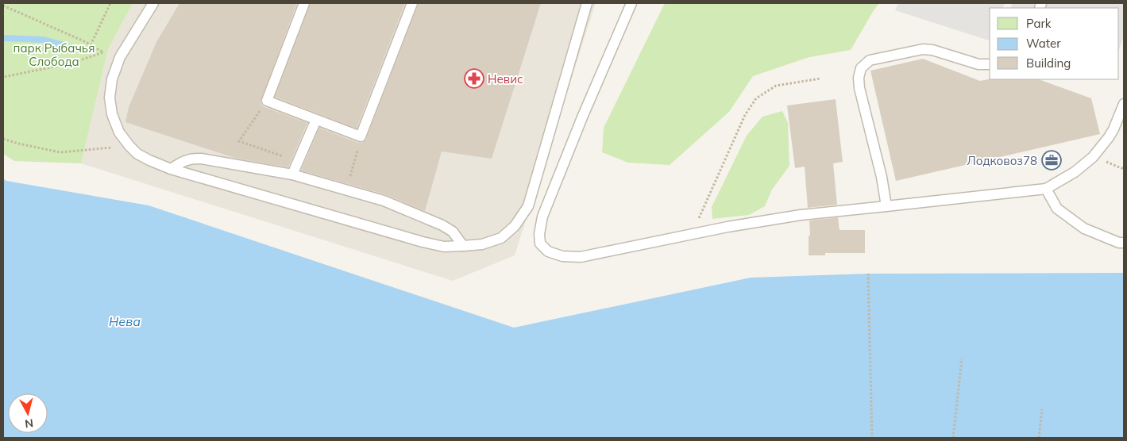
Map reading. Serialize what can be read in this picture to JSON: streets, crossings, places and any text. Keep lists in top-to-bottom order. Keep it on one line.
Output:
{"water":["Нева"],"parks":["парк Рыбачья Слобода"],"places":{"pharmacy":["Невис"],"office":["Лодковоз78"]},"legend":["Park","Water","Building"],"north":"bottom"}
